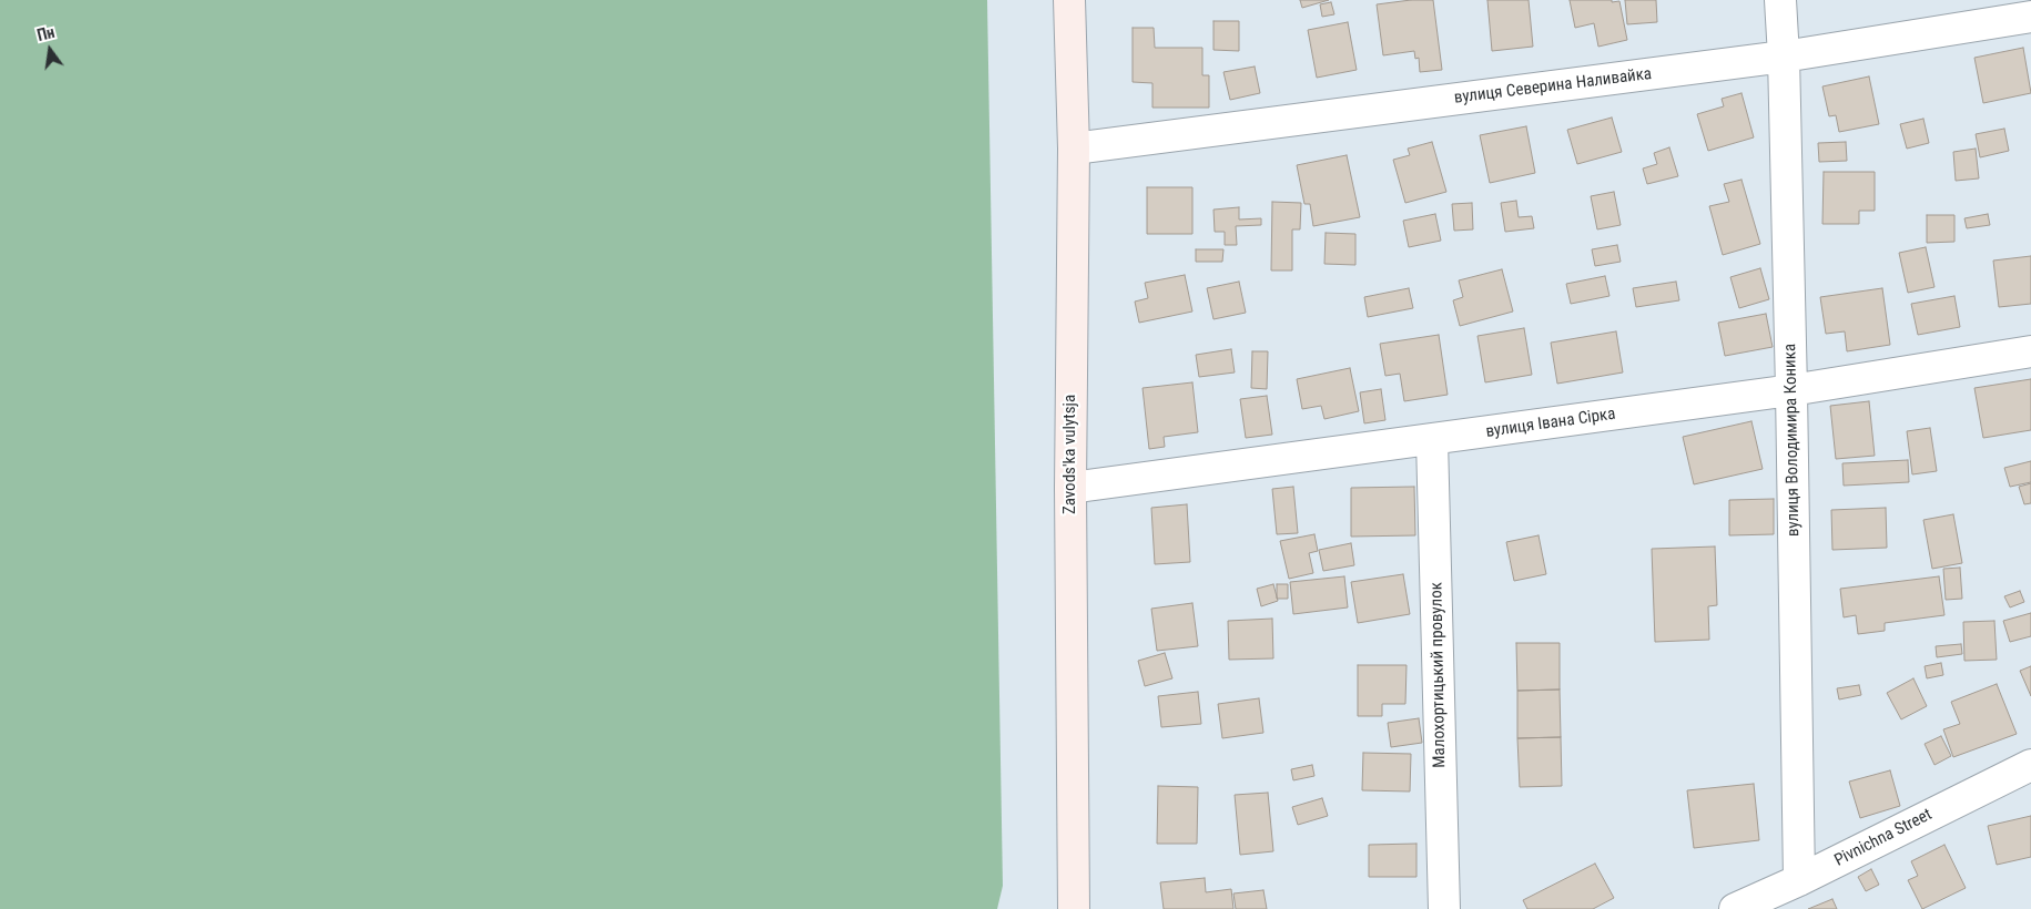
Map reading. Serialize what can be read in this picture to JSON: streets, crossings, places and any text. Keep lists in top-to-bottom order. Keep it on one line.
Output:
{"streets":{"main road":["Zavods'ka vulytsja"],"street":["вулиця Северина Наливайка","вулиця Івана Сірка","вулиця Володимира Коника","Малохортицький провулок","Pivnichna Street"]},"crossings":[["вулиця Северина Наливайка","вулиця Володимира Коника"],["вулиця Северина Наливайка","Zavods'ka vulytsja"],["вулиця Івана Сірка","вулиця Володимира Коника"],["вулиця Івана Сірка","Zavods'ka vulytsja"],["вулиця Івана Сірка","Малохортицький провулок"],["вулиця Володимира Коника","Pivnichna Street"]],"north":"top"}
